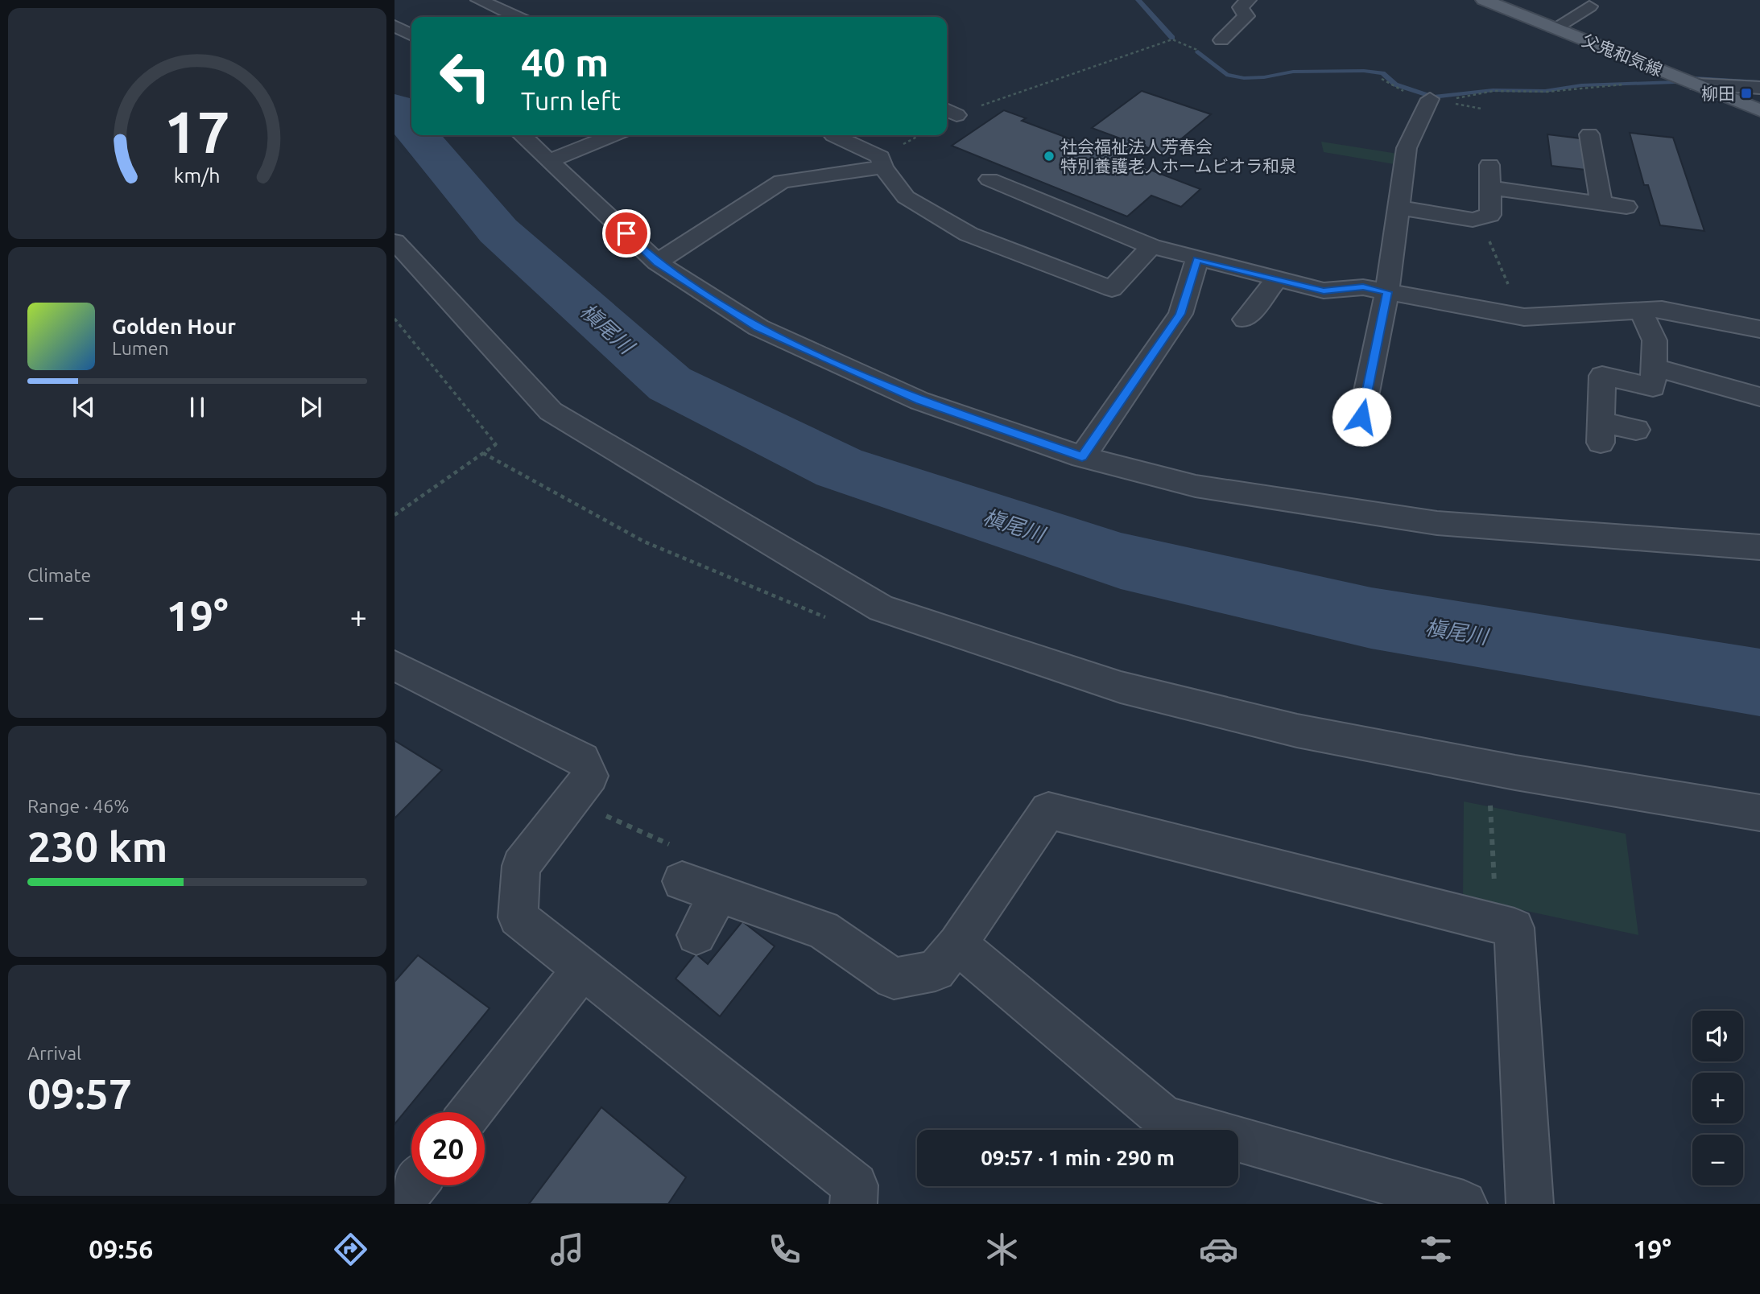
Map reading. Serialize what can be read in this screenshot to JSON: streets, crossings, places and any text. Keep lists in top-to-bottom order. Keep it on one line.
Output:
{"streets":{"main road":["父鬼和気線"]},"water":["槇尾川"],"places":{"transit":["柳田"],"other":["社会福祉法人芳春会 特別養護老人ホームビオラ和泉"]},"page":{"turn":["40 m","Turn left"],"song":["Golden Hour","Lumen"],"tile":["Climate",["Range · 46%","230 km"],["Arrival","09:57"]],"heat":["−","19°","+"],"map_buttons":["+","−"],"limit":"20","trip":"09:57 · 1 min · 290 m","tabs":["09:56","19°"],"gauge":["17","km/h"]}}
